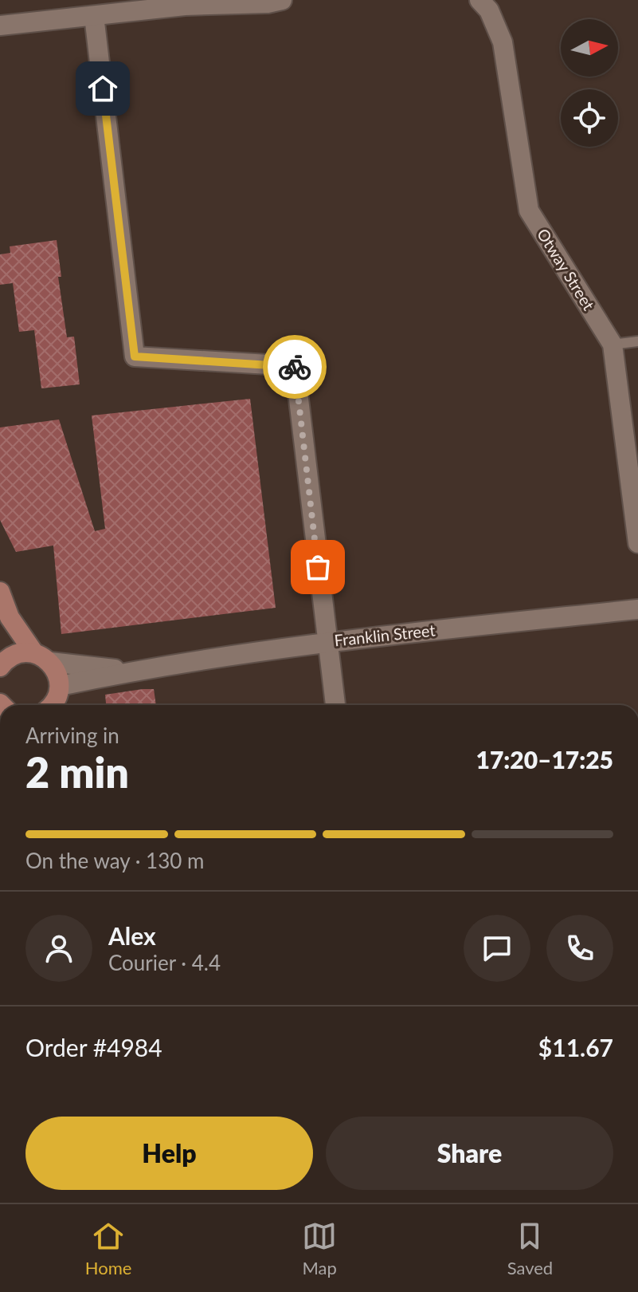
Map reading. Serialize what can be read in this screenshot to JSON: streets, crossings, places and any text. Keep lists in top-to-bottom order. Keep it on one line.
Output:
{"streets":{"street":["Otway Street","Franklin Street"]},"north":"right","page":{"heading":["2 min","Arriving in","17:20–17:25"],"panel":["Alex","Courier · 4.4","Order #4984","$11.67"],"bar":"On the way · 130 m","buttons":["Help","Share"],"tabs":["Home","Map","Saved"]}}
